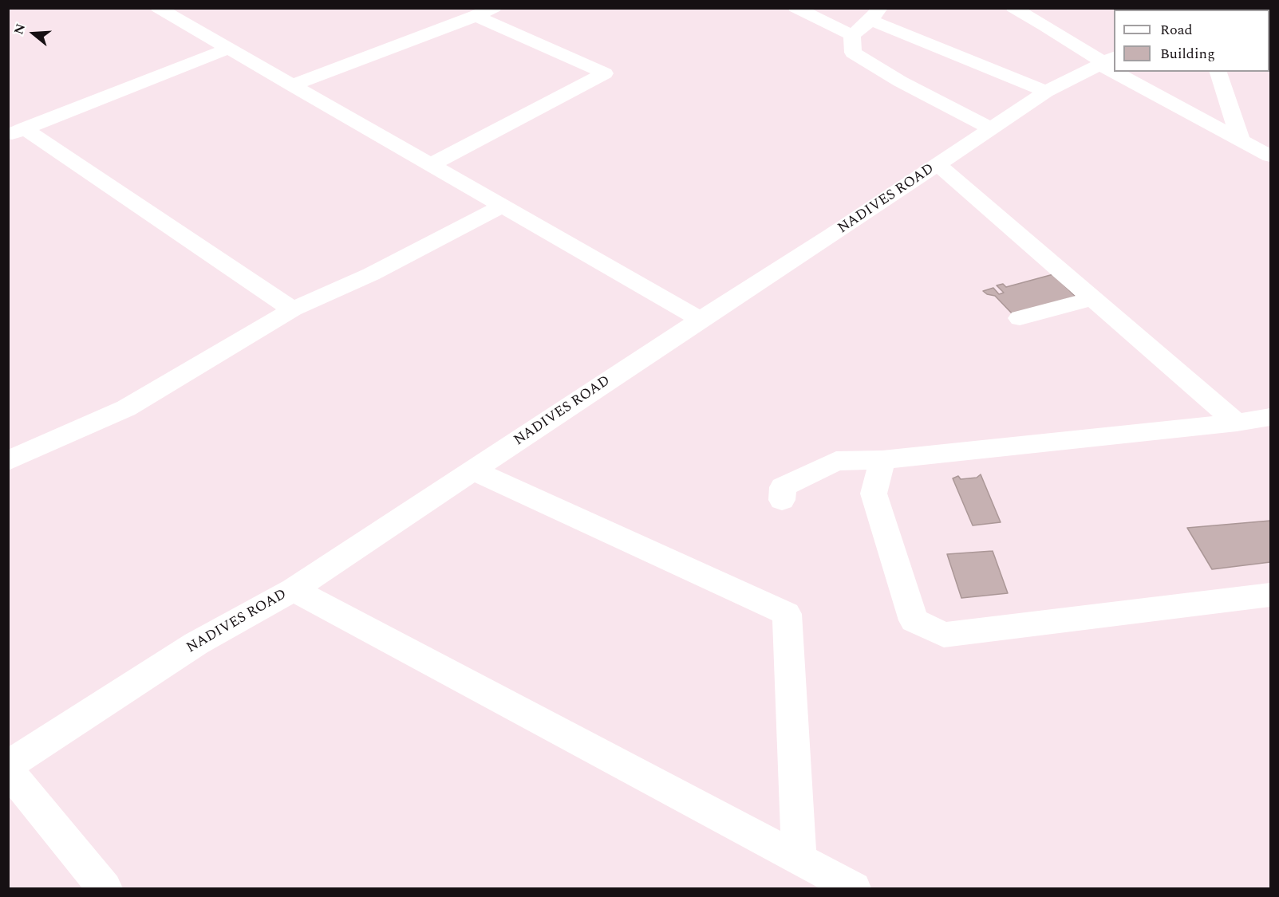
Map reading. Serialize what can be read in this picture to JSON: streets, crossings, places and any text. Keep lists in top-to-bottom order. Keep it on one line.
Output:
{"streets":{"street":["NADIVES ROAD"]},"legend":["Road","Building"],"north":"left"}
